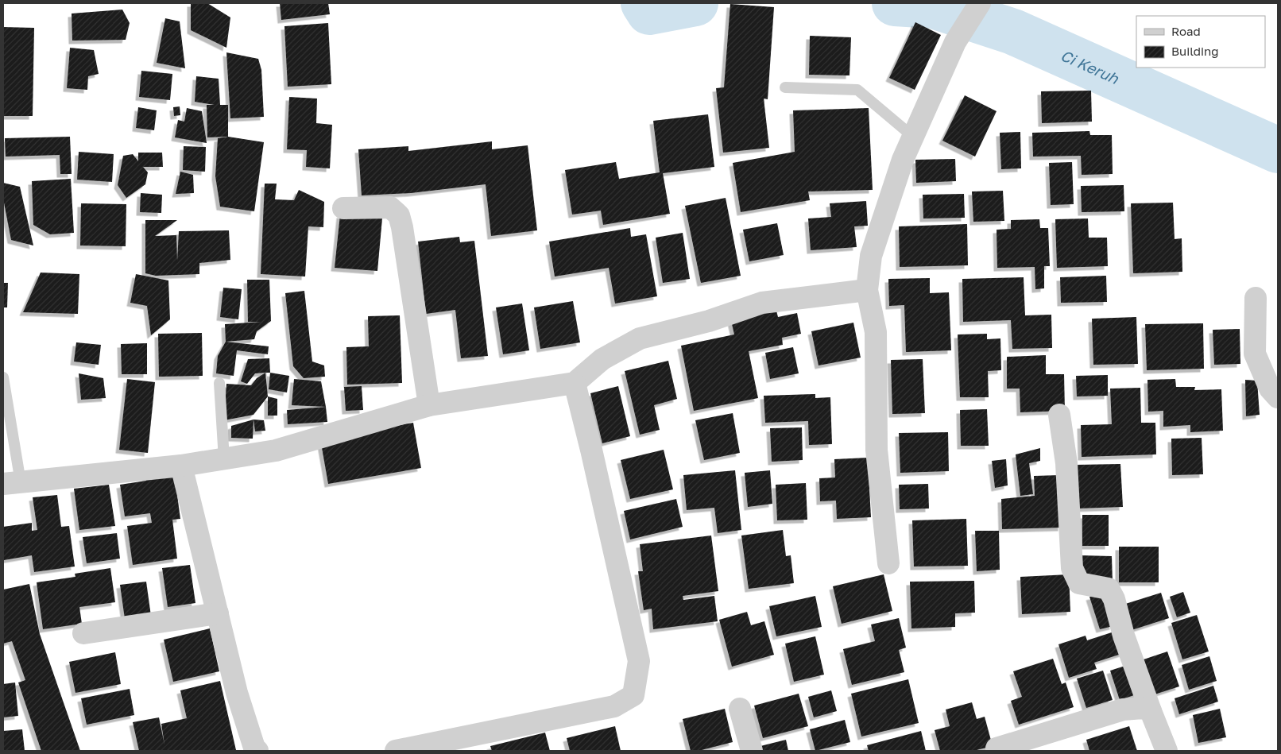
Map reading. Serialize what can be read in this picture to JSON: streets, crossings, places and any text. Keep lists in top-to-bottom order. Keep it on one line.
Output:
{"water":["Ci Keruh"],"legend":["Road","Building"]}
